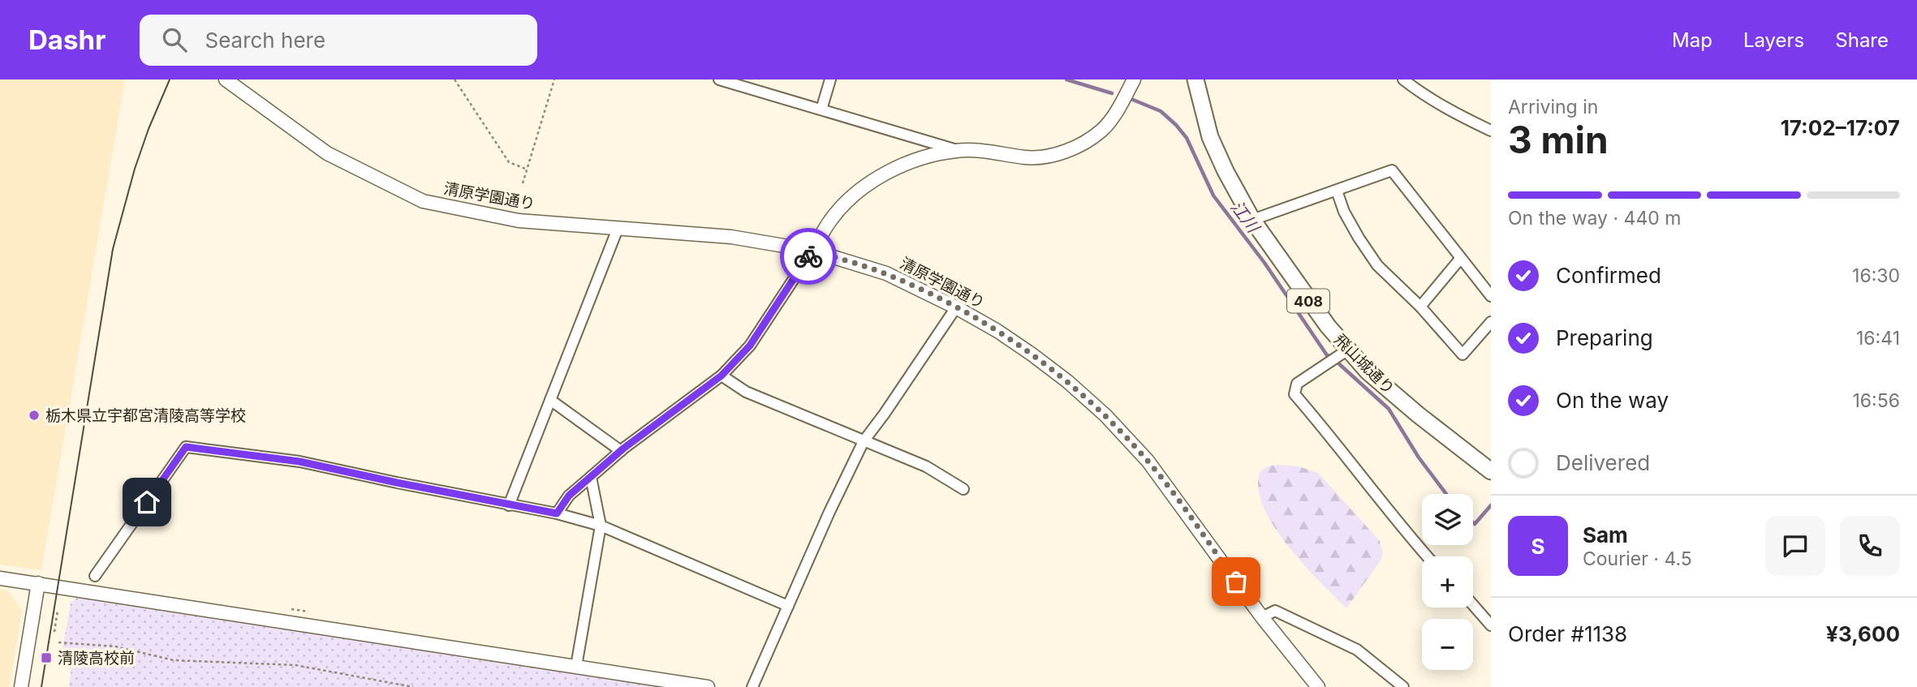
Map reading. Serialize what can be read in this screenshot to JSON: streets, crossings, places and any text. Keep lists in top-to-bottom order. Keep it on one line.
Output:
{"streets":{"highway":["408","飛山城通り"],"street":["清原学園通り"]},"water":["江川"],"places":{"other":["栃木県立宇都宮清陵高等学校"],"transit":["清陵高校前"]},"page":{"header":"Dashr","search":"Search here","nav":["Map","Layers","Share"],"heading":["3 min","Arriving in","17:02–17:07"],"panel":["Sam","Courier · 4.5","Order #1138","¥3,600"],"bar":"On the way · 440 m","list":[["Confirmed","16:30"],["Preparing","16:41"],["On the way","16:56"],"Delivered"],"map_buttons":["+","−"],"round":"S"}}
